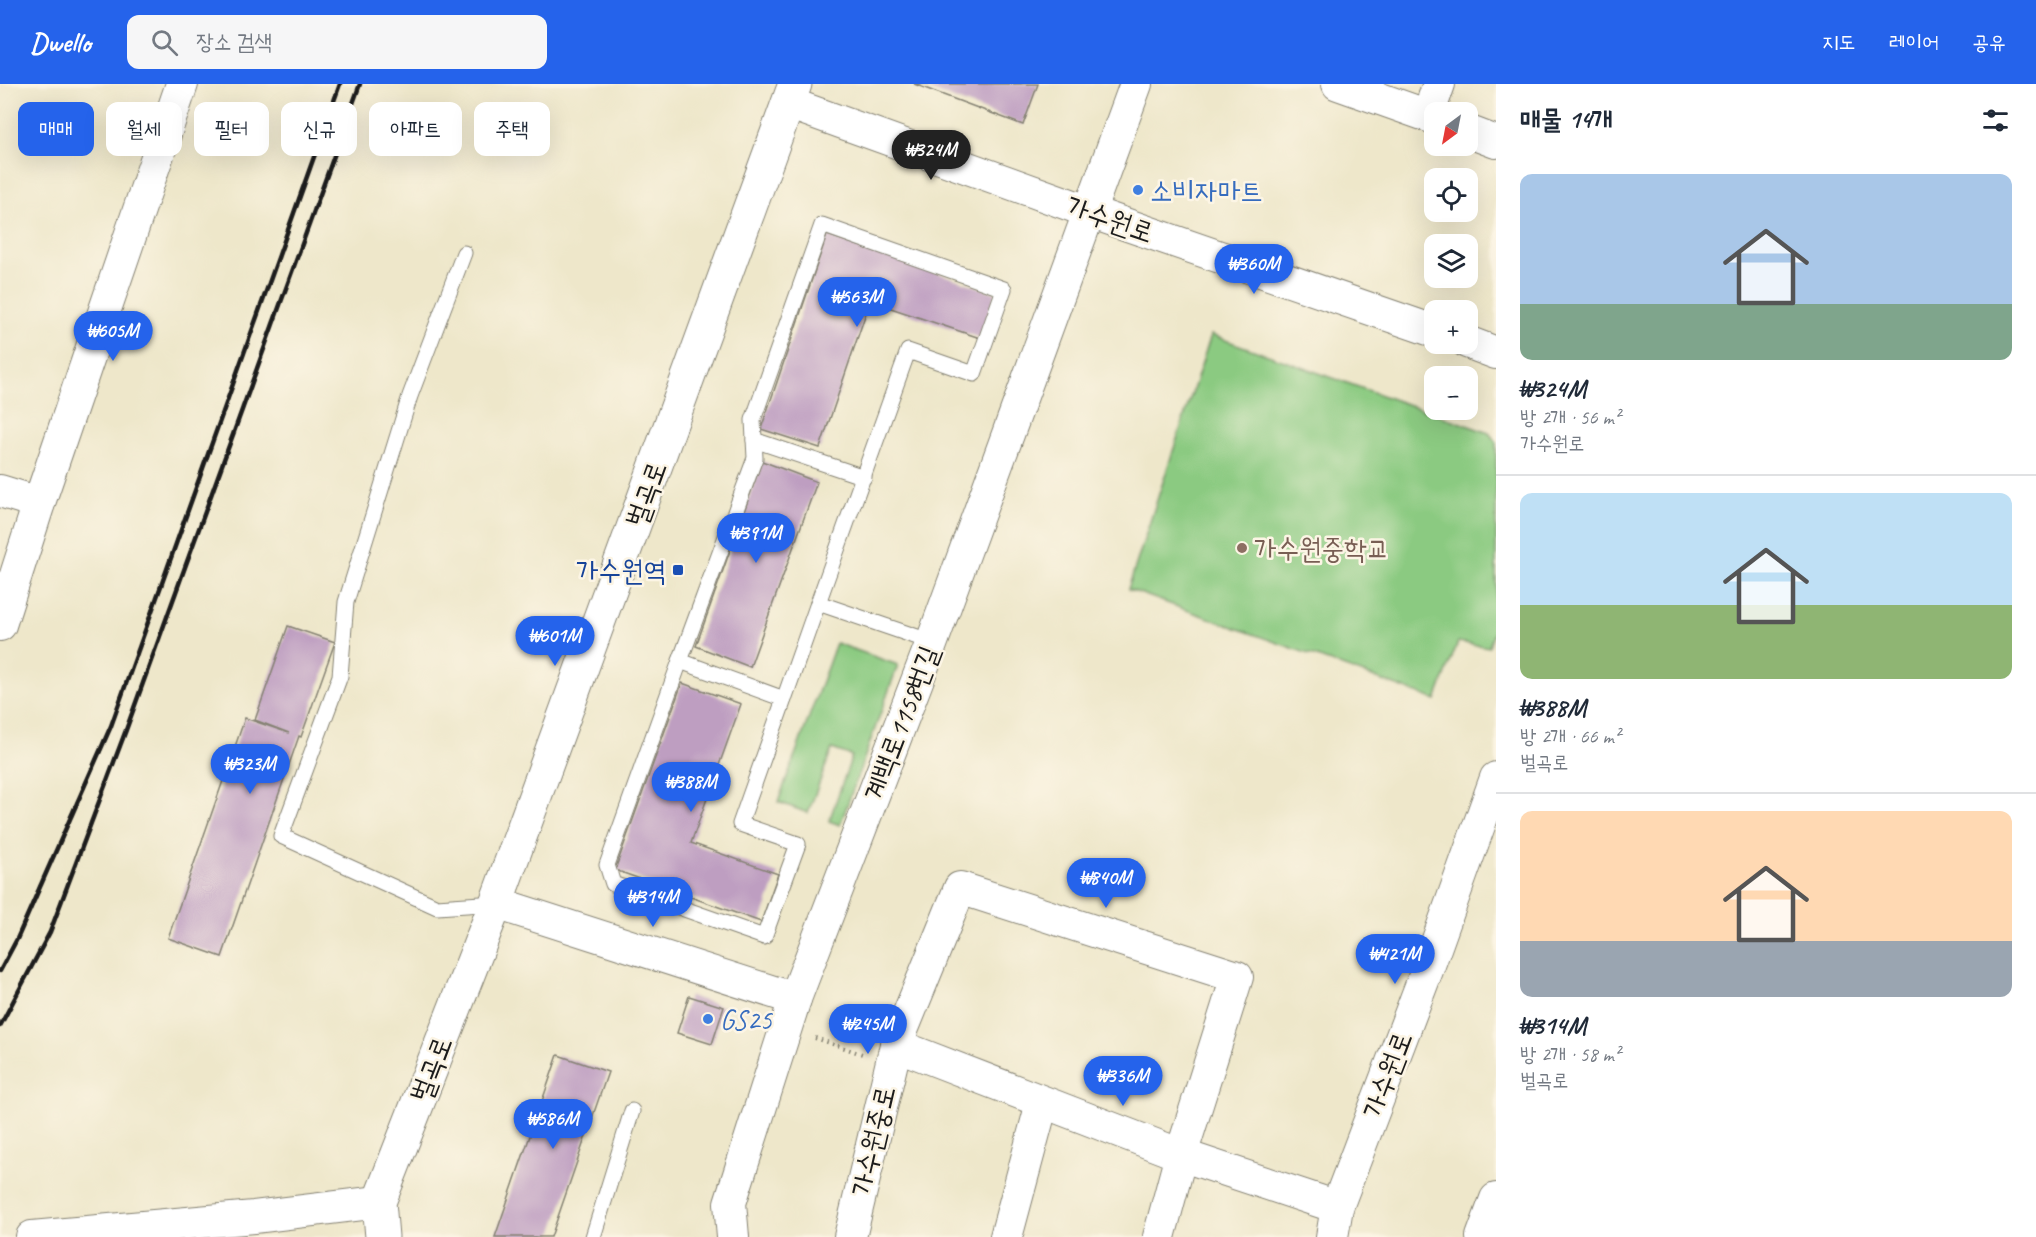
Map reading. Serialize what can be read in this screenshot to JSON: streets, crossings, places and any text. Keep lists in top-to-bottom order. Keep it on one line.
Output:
{"streets":{"street":["가수원로","벌곡로","계백로1158번길","가수원중로"]},"crossings":[["가수원로","벌곡로"],["가수원로","계백로1158번길"],["가수원로","가수원중로"]],"places":{"other":["소비자마트","가수원중학교","GS25"],"transit":["가수원역"]},"north":"bottom left","page":{"header":"Dwello","search":"장소 검색","nav":["지도","레이어","공유"],"heading":"매물 14개","map_buttons":["+","−"],"chip":["매매","월세","필터","신규","아파트","주택"],"price":["₩324M","₩360M","₩563M","₩605M","₩391M","₩601M","₩323M","₩388M","₩840M","₩314M","₩421M","₩245M","₩336M","₩586M"],"list":[{"name":"₩324M","note":"방 2개 · 56 m² · 가수원로"},{"name":"₩388M","note":"방 2개 · 66 m² · 벌곡로"},{"name":"₩314M","note":"방 2개 · 58 m² · 벌곡로"}]}}
